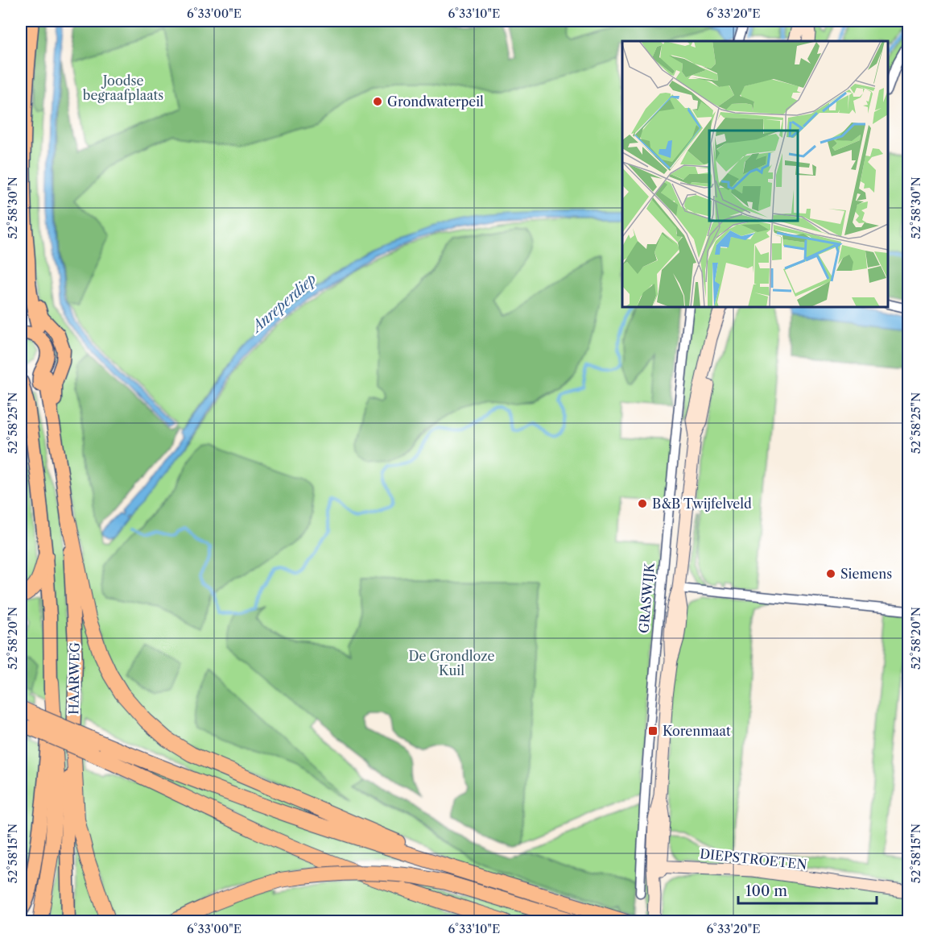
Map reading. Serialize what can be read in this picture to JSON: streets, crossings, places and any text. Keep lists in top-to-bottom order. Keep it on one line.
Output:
{"streets":{"main road":["GRASWIJK","HAARWEG","DIEPSTROETEN"]},"crossings":[["GRASWIJK","DIEPSTROETEN"]],"water":["Anreperdiep"],"parks":["Joodse begraafplaats","De Grondloze Kuil"],"places":{"other":["Grondwaterpeil","B&B Twijfelveld","Siemens"],"transit":["Korenmaat"]},"scale_bar":"100 m","coordinates":["6°33'00\"E","6°33'10\"E","6°33'20\"E","52°58'30\"N","52°58'25\"N","52°58'20\"N","52°58'15\"N"]}
